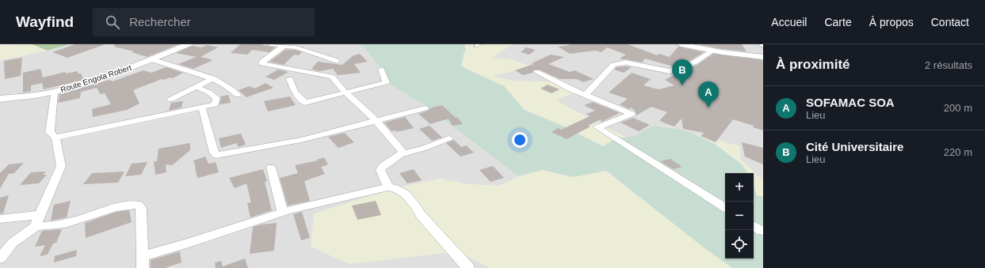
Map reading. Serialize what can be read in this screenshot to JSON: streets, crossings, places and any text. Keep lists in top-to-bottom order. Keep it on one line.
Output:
{"streets":{"street":["Route Engola Robert"]},"page":{"header":"Wayfind","search":"Rechercher","nav":["Accueil","Carte","À propos","Contact"],"heading":["À proximité","2 résultats"],"pins":["B","A"],"list":[{"mark":"A","name":"SOFAMAC SOA","note":"Lieu","value":"200 m"},{"mark":"B","name":"Cité Universitaire","note":"Lieu","value":"220 m"}],"map_buttons":["+","−"]}}
